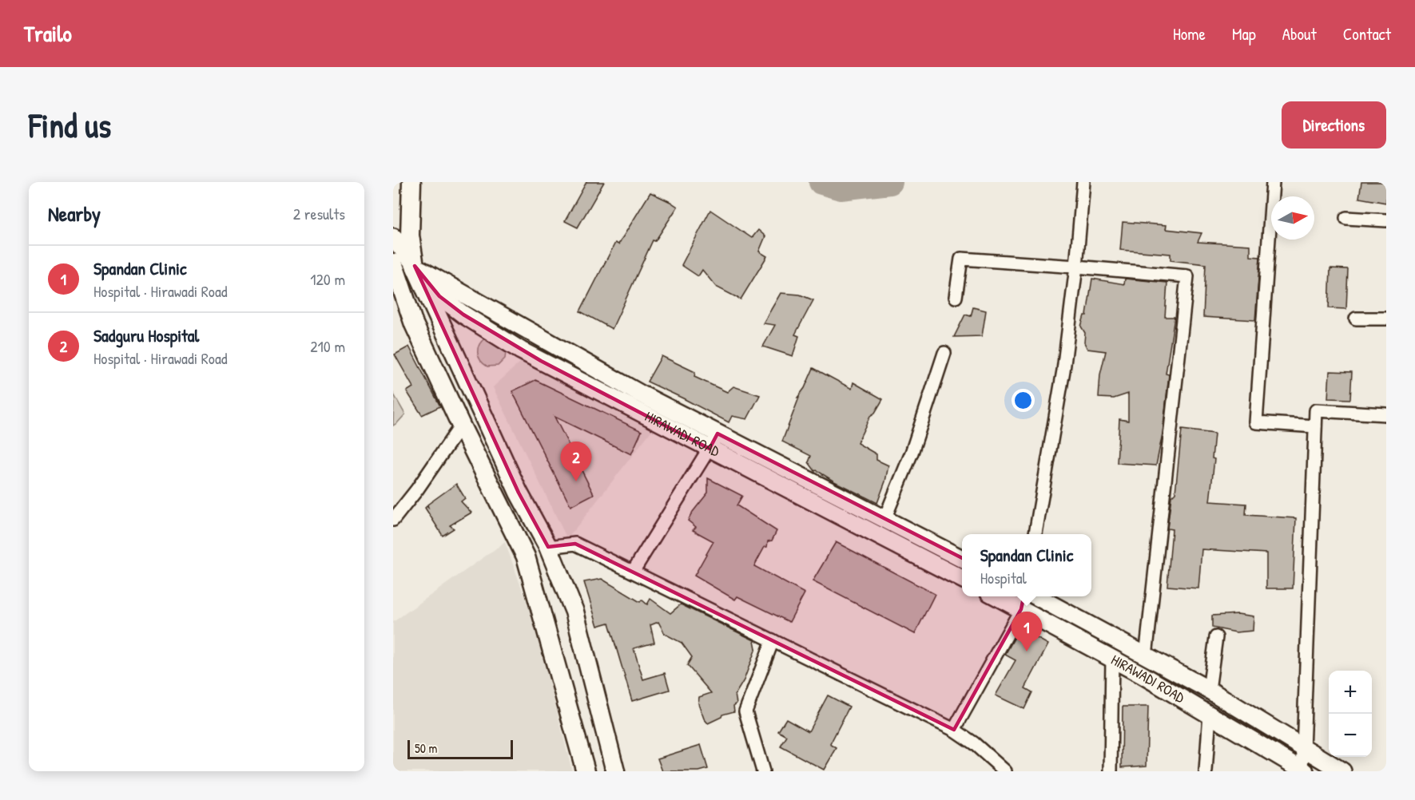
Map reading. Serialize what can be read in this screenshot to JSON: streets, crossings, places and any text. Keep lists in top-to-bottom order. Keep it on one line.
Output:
{"streets":{"street":["HIRAWADI ROAD"]},"scale_bar":"50 m","north":"right","page":{"header":"Trailo","nav":["Home","Map","About","Contact"],"buttons":"Directions","title":"Find us","heading":["Nearby","2 results"],"list":[{"mark":"1","name":"Spandan Clinic","note":"Hospital · Hirawadi Road","value":"120 m"},{"mark":"2","name":"Sadguru Hospital","note":"Hospital · Hirawadi Road","value":"210 m"}],"pins":["2","1"],"popup":["Spandan Clinic","Hospital"],"map_buttons":["+","−"],"scale":"50 m"}}
